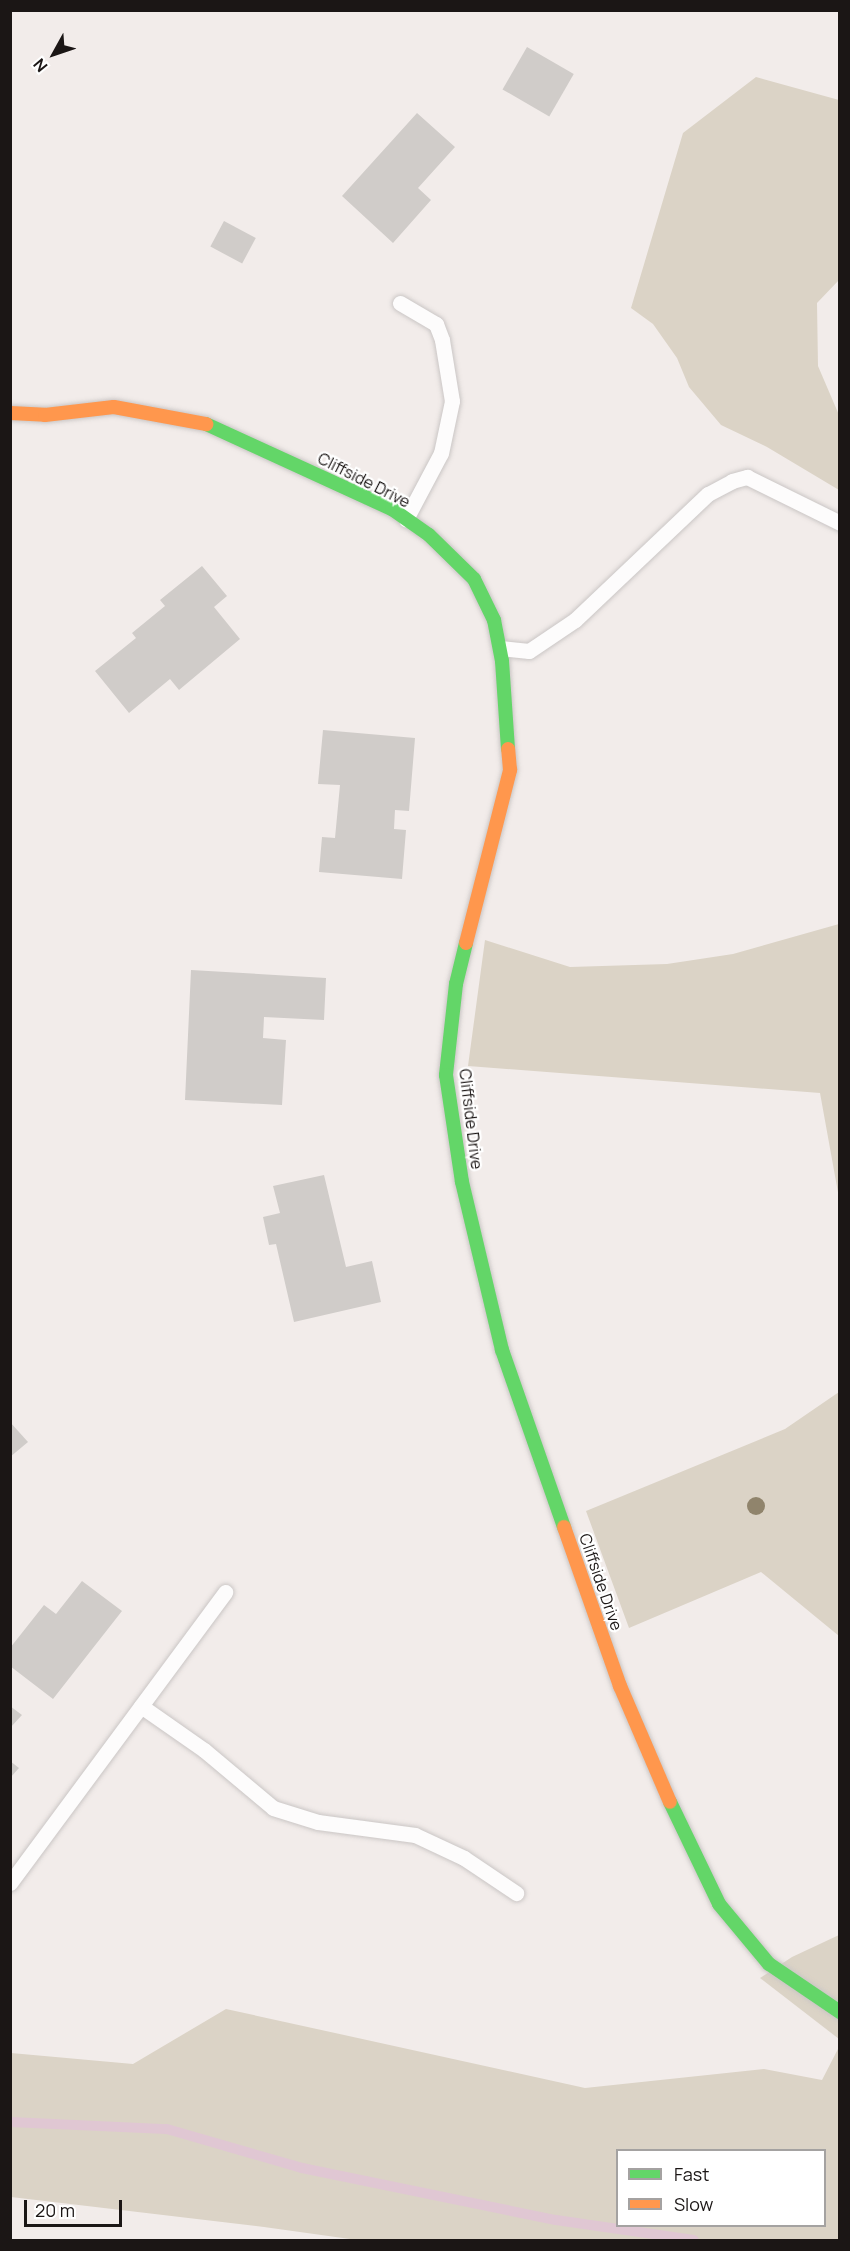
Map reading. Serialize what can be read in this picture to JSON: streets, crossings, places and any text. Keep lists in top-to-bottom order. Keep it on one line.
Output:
{"streets":{"street":["Cliffside Drive"]},"legend":["Fast","Slow"],"scale_bar":"20 m","north":"bottom left"}
